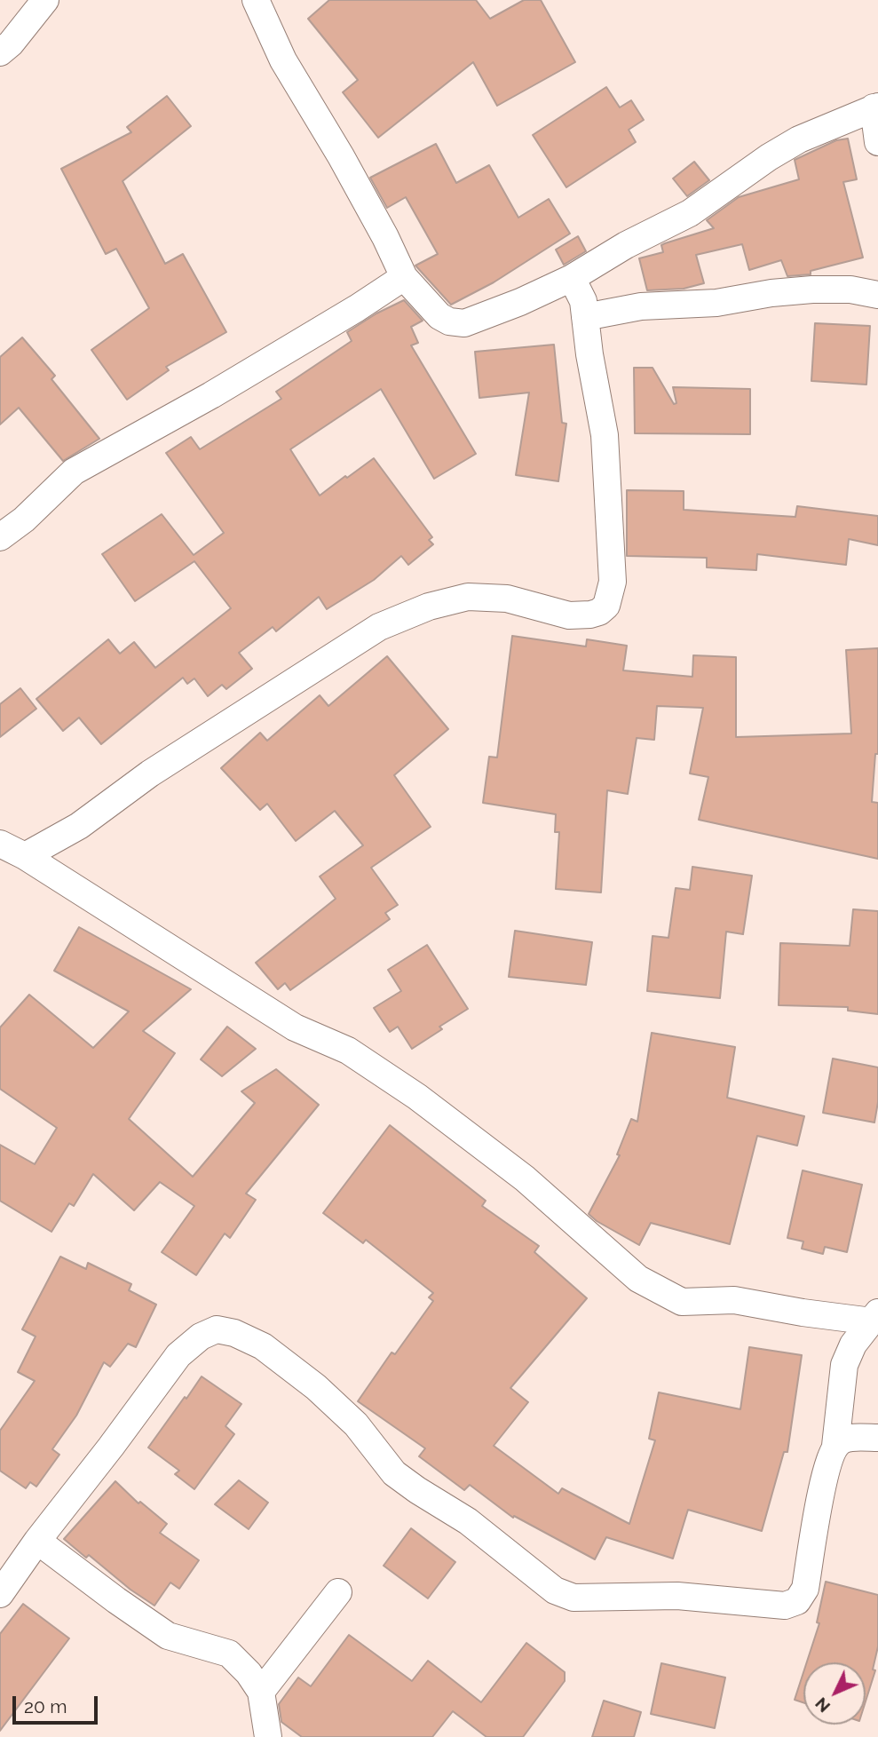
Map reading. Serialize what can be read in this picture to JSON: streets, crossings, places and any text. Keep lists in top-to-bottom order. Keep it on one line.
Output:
{"scale_bar":"20 m","north":"bottom left"}
